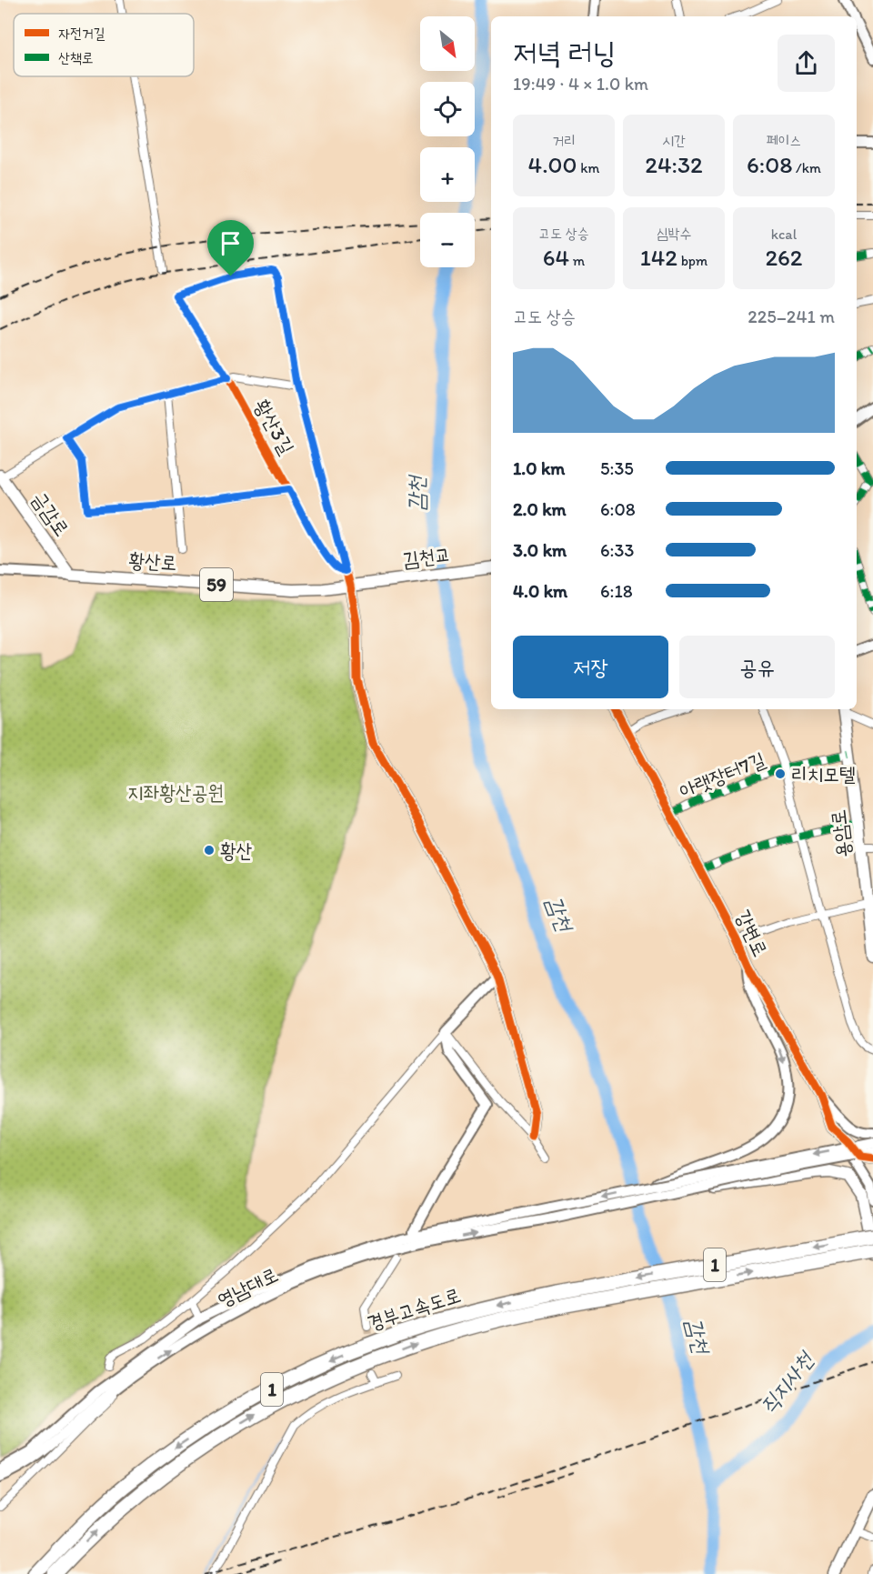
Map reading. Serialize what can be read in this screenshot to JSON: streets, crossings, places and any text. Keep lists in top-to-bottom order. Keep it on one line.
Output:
{"streets":{"highway":["1","경부고속도로"],"main road":["금감로","김천교","황산로","59","용암로","강변로","영남대로"],"street":["황산3길","아랫장터7길"]},"crossings":[["금감로","황산로"],["김천교","황산로"],["아랫장터7길","용암로"],["아랫장터7길","강변로"]],"water":["감천","직지사천"],"parks":["지좌황산공원"],"places":["리치모텔","황산"],"legend":["자전거길","산책로"],"north":"bottom right","page":{"map_buttons":["+","−"],"heading":["저녁 러닝","19:49 · 4 × 1.0 km"],"stats":[["거리","4.00 km"],["시간","24:32"],["페이스","6:08 /km"],["고도 상승","64 m"],["심박수","142 bpm"],["kcal","262"]],"chart":["고도 상승","225–241 m"],"list":[{"name":"1.0 km","note":"5:35"},{"name":"2.0 km","note":"6:08"},{"name":"3.0 km","note":"6:33"},{"name":"4.0 km","note":"6:18"}],"buttons":["저장","공유"]}}
